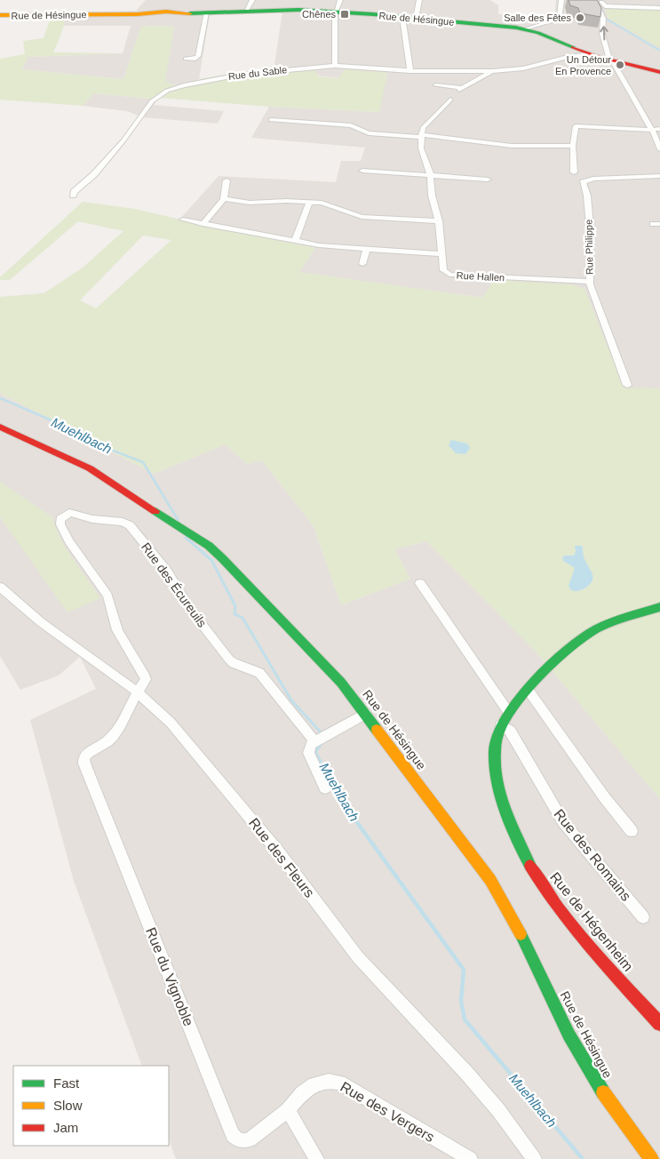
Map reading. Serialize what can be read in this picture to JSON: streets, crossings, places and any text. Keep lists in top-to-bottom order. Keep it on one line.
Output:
{"streets":{"street":["Rue de Hésingue","Rue du Sable","Rue Philippe","Rue Hallen","Rue des Écureuils","Rue des Romains","Rue des Fleurs","Rue de Hégenheim","Rue du Vignoble","Rue des Vergers"]},"crossings":[["Rue de Hésingue","Rue du Sable"],["Rue Philippe","Rue Hallen"],["Rue des Écureuils","Rue des Fleurs"],["Rue des Écureuils","Rue du Vignoble"],["Rue des Romains","Rue de Hégenheim"],["Rue des Fleurs","Rue du Vignoble"],["Rue du Vignoble","Rue des Vergers"]],"water":["Muehlbach"],"places":{"transit":["Chênes"],"other":["Salle des Fêtes","Un Détour En Provence"]},"legend":["Fast","Slow","Jam"]}
